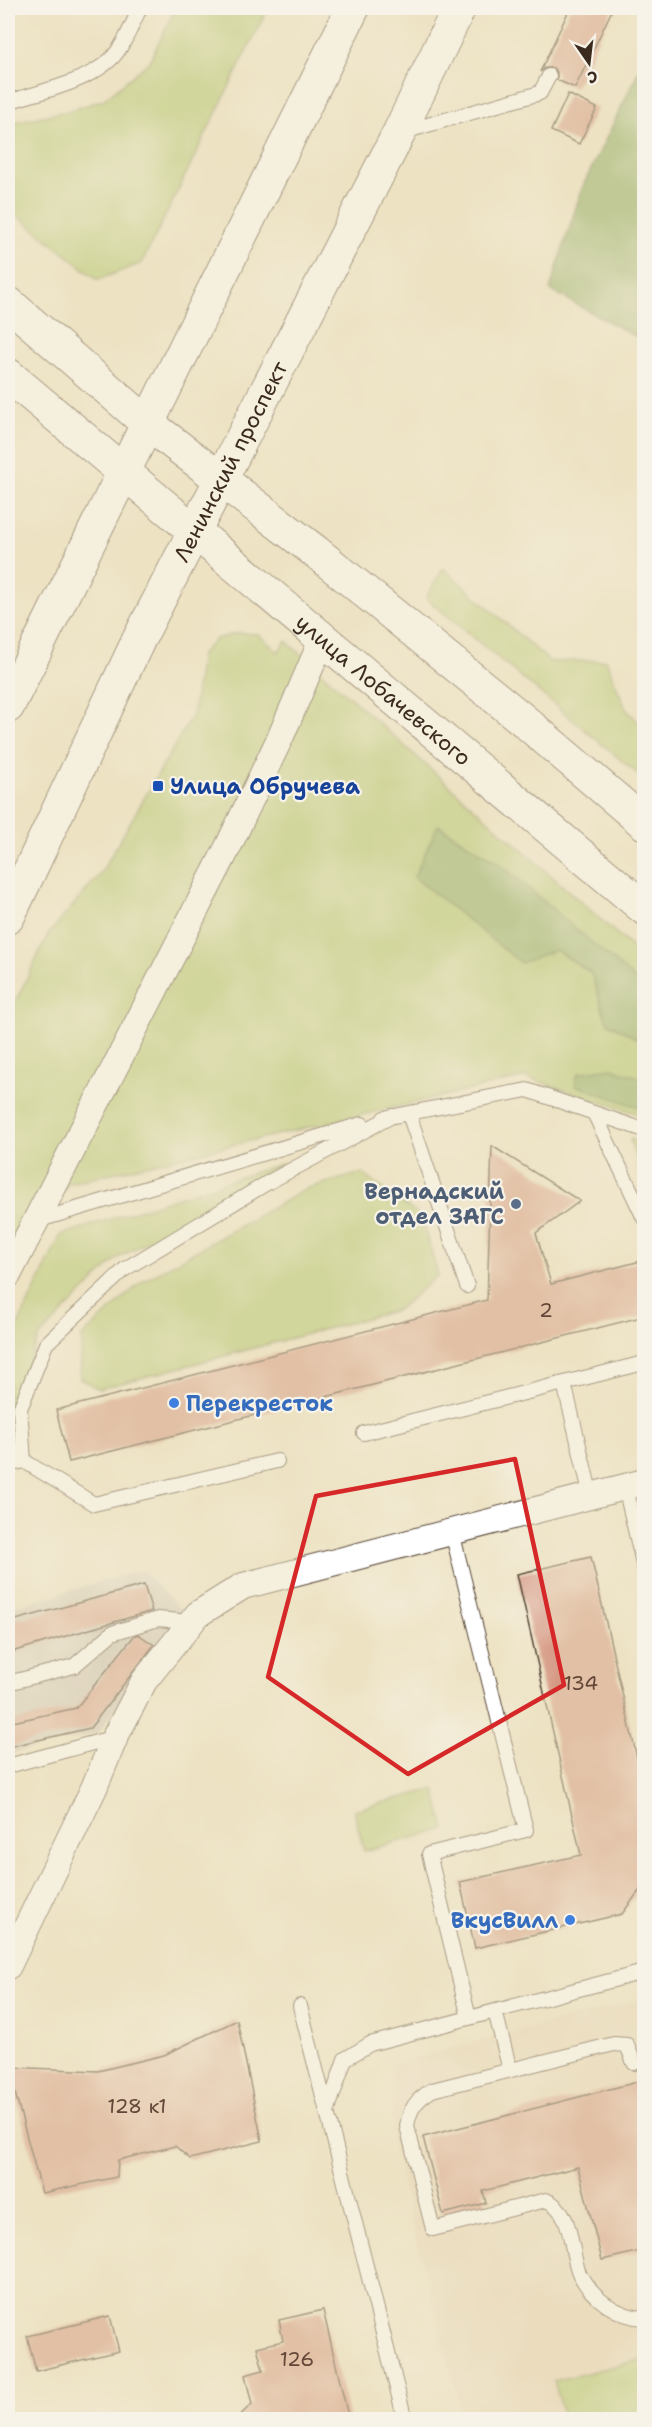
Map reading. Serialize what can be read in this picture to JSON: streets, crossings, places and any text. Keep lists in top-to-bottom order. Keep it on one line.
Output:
{"streets":{"main road":["Ленинский проспект","улица Лобачевского"]},"crossings":[["Ленинский проспект","улица Лобачевского"]],"places":{"transit":["Улица Обручева"],"other":["Вернадский отдел ЗАГС","Перекресток","ВкусВилл"]},"house_numbers":["2","134","128 к1","126"],"north":"bottom"}
